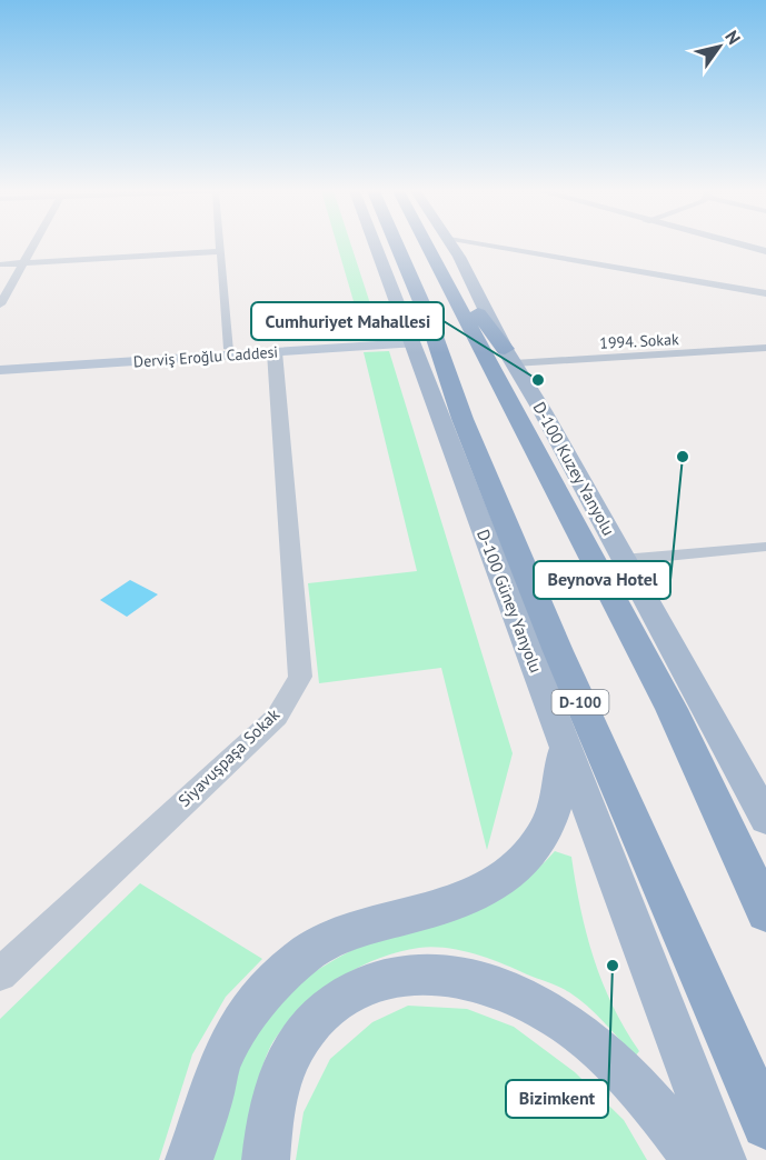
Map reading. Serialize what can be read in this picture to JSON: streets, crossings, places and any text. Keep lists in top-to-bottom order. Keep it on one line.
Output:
{"streets":{"highway":["D-100"],"main road":["Derviş Eroğlu Caddesi","D-100 Kuzey Yanyolu","D-100 Güney Yanyolu"],"street":["1994. Sokak","Siyavuşpaşa Sokak"]},"crossings":[["1994. Sokak","D-100 Kuzey Yanyolu"],["Derviş Eroğlu Caddesi","D-100 Güney Yanyolu"],["Derviş Eroğlu Caddesi","Siyavuşpaşa Sokak"]],"places":["Cumhuriyet Mahallesi","Beynova Hotel","Bizimkent"],"north":"top right"}
